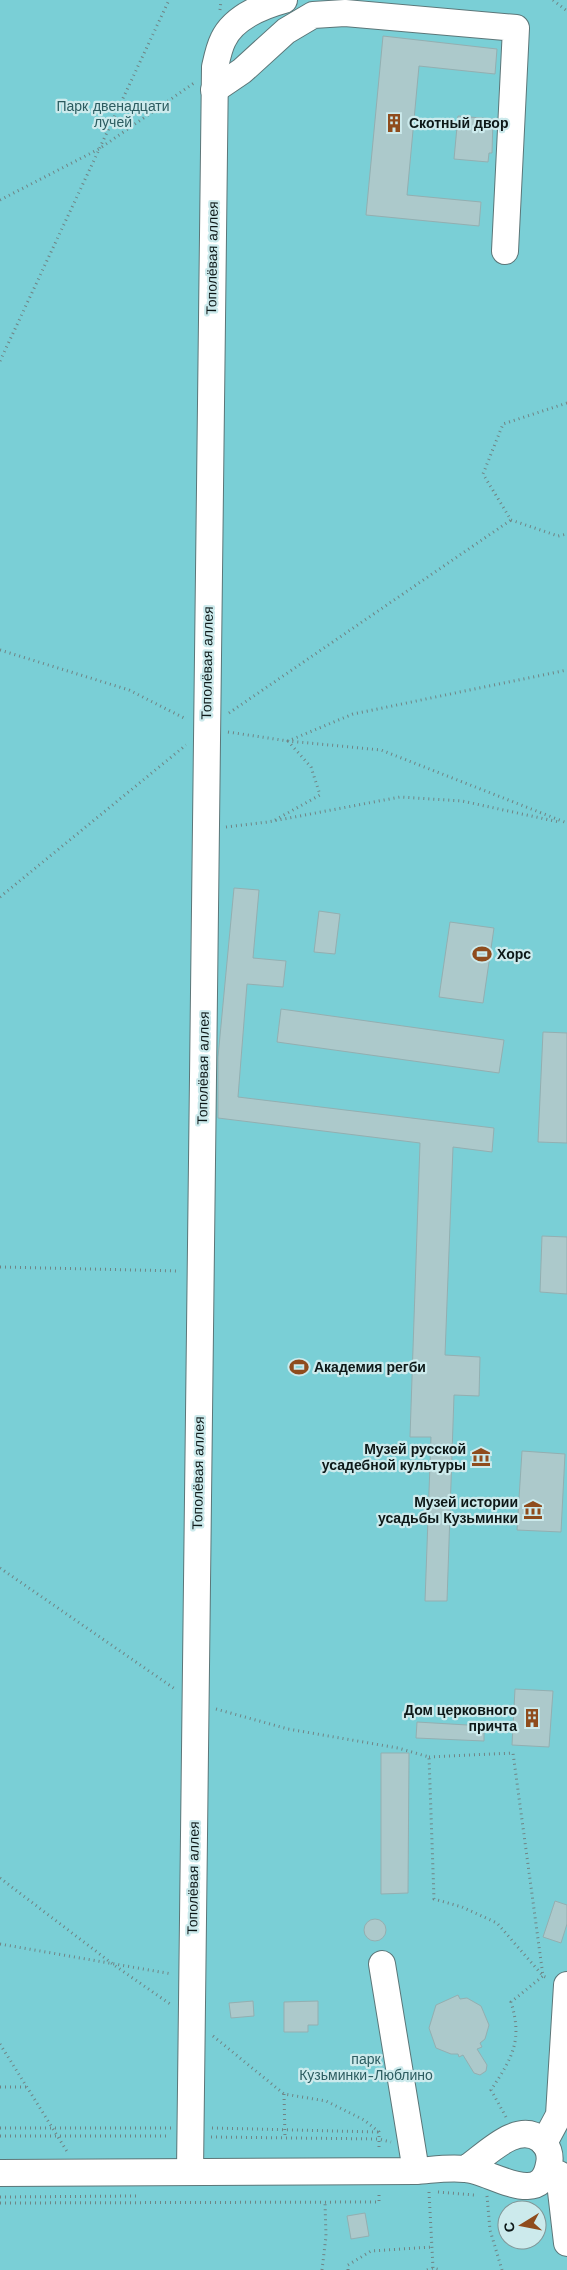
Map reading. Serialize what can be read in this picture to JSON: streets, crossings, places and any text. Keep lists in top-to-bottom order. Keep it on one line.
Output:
{"streets":{"street":["Тополёвая аллея"]},"parks":["Парк двенадцати лучей","парк Кузьминки-Люблино"],"places":{"building":["Скотный двор","Дом церковного причта"],"sports":["Хорс","Академия регби"],"museum":["Музей русской усадебной культуры","Музей истории усадьбы Кузьминки"]},"north":"left"}
